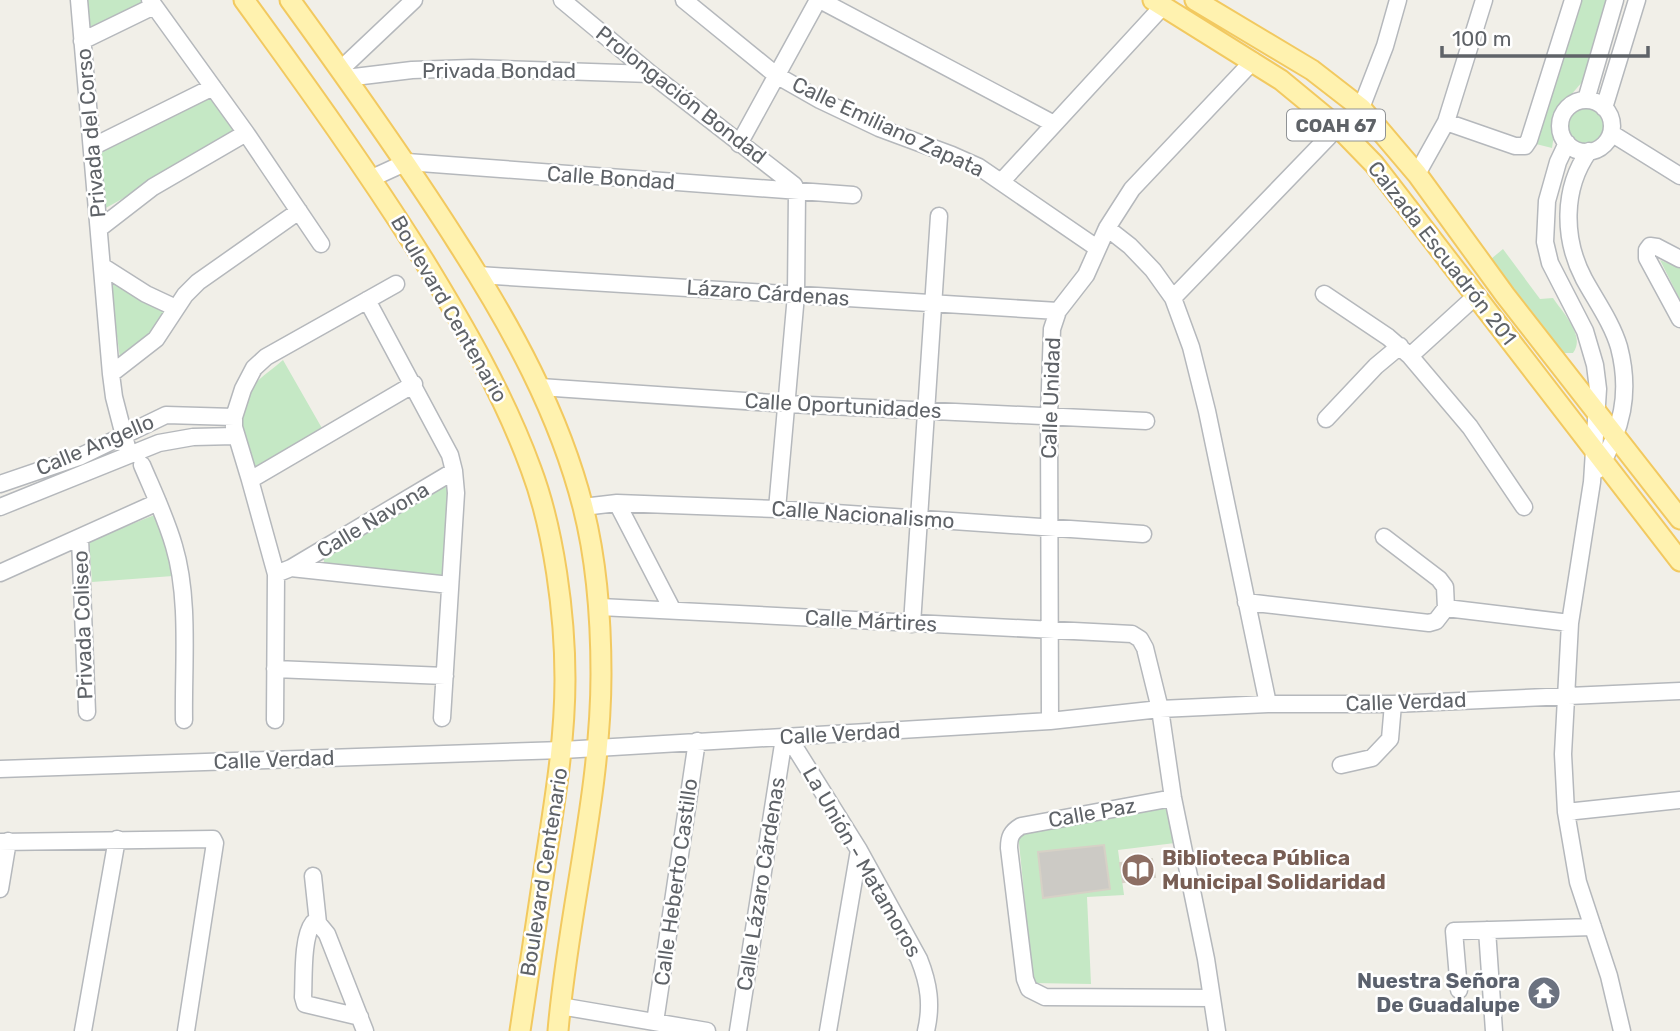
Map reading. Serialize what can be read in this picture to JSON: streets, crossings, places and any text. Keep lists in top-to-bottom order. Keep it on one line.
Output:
{"streets":{"main road":["COAH 67","Calzada Escuadrón 201","Boulevard Centenario"],"street":["Privada Bondad","Prolongación Bondad","Calle Emiliano Zapata","Privada del Corso","Calle Bondad","Lázaro Cárdenas","Calle Unidad","Calle Oportunidades","Calle Angello","Calle Nacionalismo","Calle Navona","Calle Mártires","Privada Coliseo","Calle Verdad","Calle Paz","La Unión - Matamoros","Calle Heberto Castillo","Calle Lázaro Cárdenas"]},"crossings":[["Privada Bondad","Prolongación Bondad"],["Privada Bondad","Boulevard Centenario"],["Prolongación Bondad","Calle Bondad"],["Calle Emiliano Zapata","Calle Unidad"],["Privada del Corso","Calle Angello"],["Calle Bondad","Boulevard Centenario"],["Calzada Escuadrón 201","Calle Unidad"],["Lázaro Cárdenas","Boulevard Centenario"],["Lázaro Cárdenas","Calle Unidad"],["Boulevard Centenario","Calle Oportunidades"],["Boulevard Centenario","Calle Nacionalismo"],["Boulevard Centenario","Calle Mártires"],["Boulevard Centenario","Calle Verdad"],["Calle Unidad","Calle Oportunidades"],["Calle Unidad","Calle Nacionalismo"],["Calle Unidad","Calle Mártires"],["Calle Unidad","Calle Verdad"],["Calle Mártires","Calle Verdad"],["Calle Verdad","La Unión - Matamoros"],["Calle Verdad","Calle Heberto Castillo"],["Calle Verdad","Calle Lázaro Cárdenas"],["La Unión - Matamoros","Calle Lázaro Cárdenas"]],"places":{"library":["Biblioteca Pública Municipal Solidaridad"],"temple":["Nuestra Señora De Guadalupe"]},"scale_bar":"100 m"}
